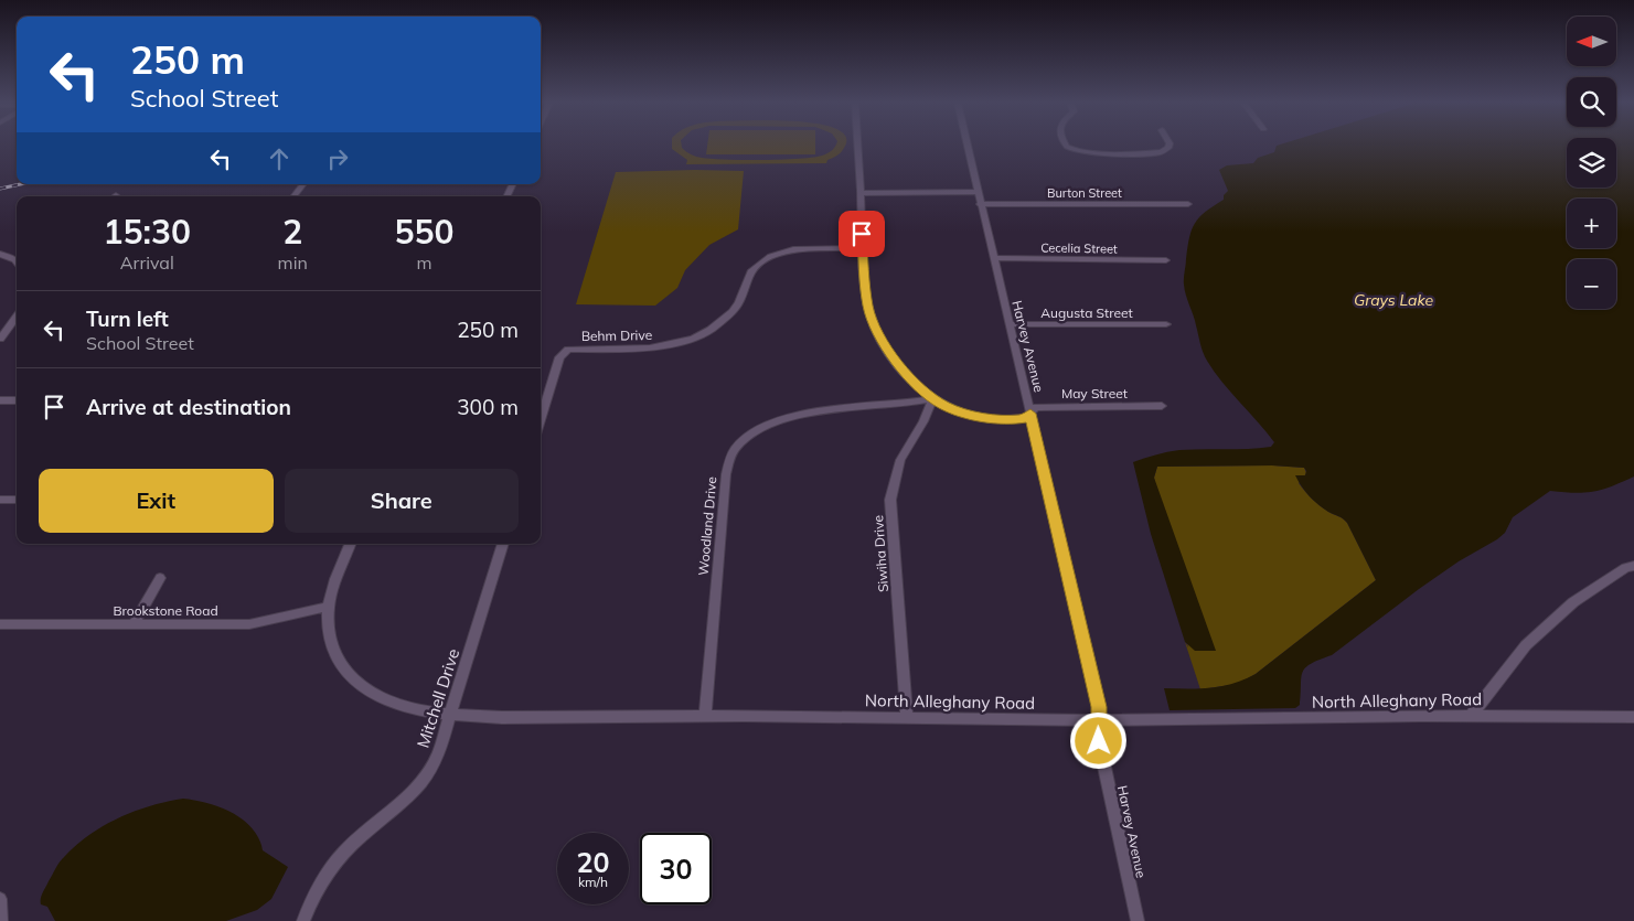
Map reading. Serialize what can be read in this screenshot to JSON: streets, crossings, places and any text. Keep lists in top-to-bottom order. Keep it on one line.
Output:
{"streets":{"street":["Burton Street","Cecelia Street","Augusta Street","Behm Drive","Harvey Avenue","May Street","Woodland Drive","Siwiha Drive","Brookstone Road","Mitchell Drive","North Alleghany Road"]},"crossings":[["Burton Street","Harvey Avenue"],["Cecelia Street","Harvey Avenue"],["Augusta Street","Harvey Avenue"],["Behm Drive","May Street"],["Harvey Avenue","May Street"],["Harvey Avenue","North Alleghany Road"],["May Street","Woodland Drive"],["May Street","Siwiha Drive"],["Woodland Drive","Siwiha Drive"],["Woodland Drive","North Alleghany Road"],["Siwiha Drive","North Alleghany Road"],["Brookstone Road","North Alleghany Road"],["Mitchell Drive","North Alleghany Road"]],"water":["Grays Lake"],"north":"left","page":{"map_buttons":["+","−"],"turn":["250 m","School Street"],"eta":["15:30","Arrival","2","min","550","m"],"list":[{"name":"Turn left","note":"School Street","value":"250 m"},{"name":"Arrive at destination","value":"300 m"}],"buttons":["Exit","Share"],"speed":"20 km/h","limit":"30"}}
